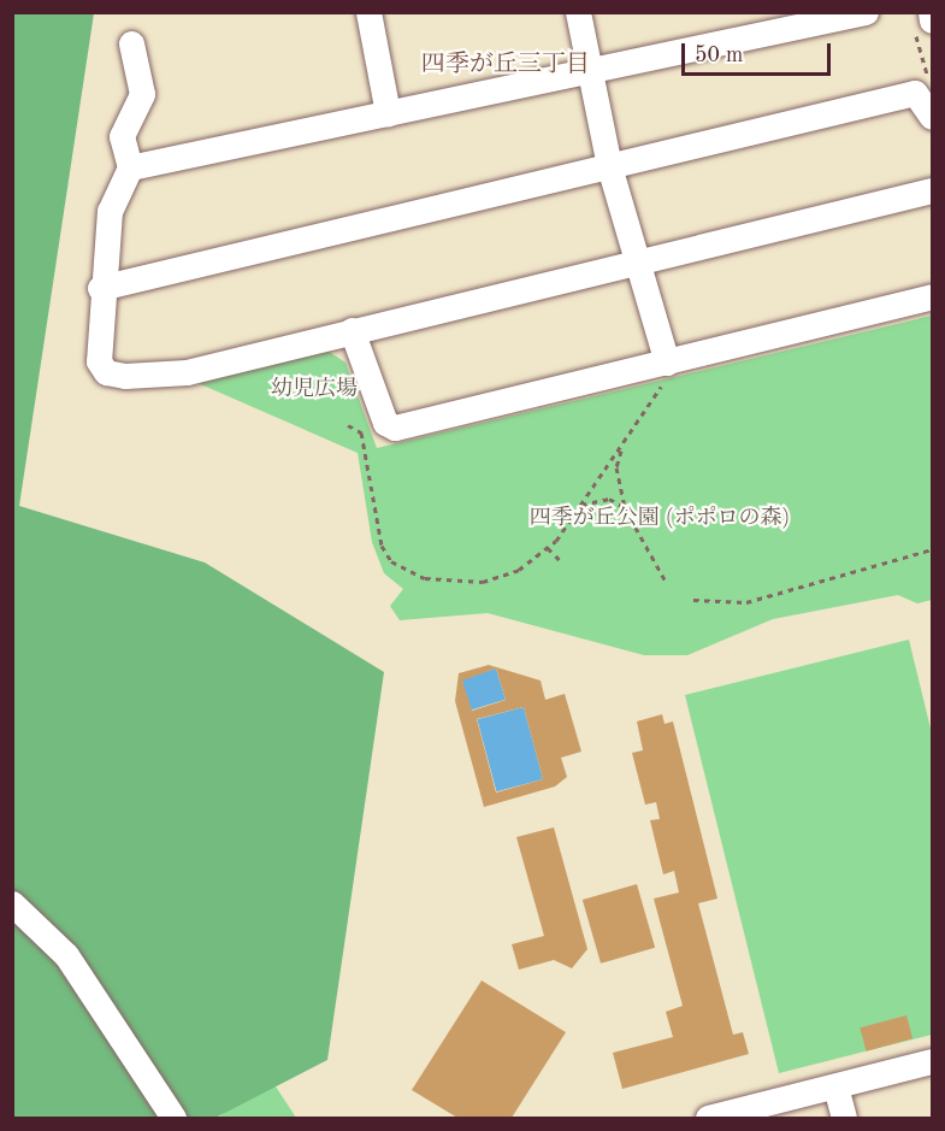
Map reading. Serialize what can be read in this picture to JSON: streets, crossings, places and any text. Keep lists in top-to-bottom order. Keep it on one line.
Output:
{"districts":["四季が丘三丁目"],"parks":["幼児広場","四季が丘公園 (ポポロの森)"],"scale_bar":"50 m"}
